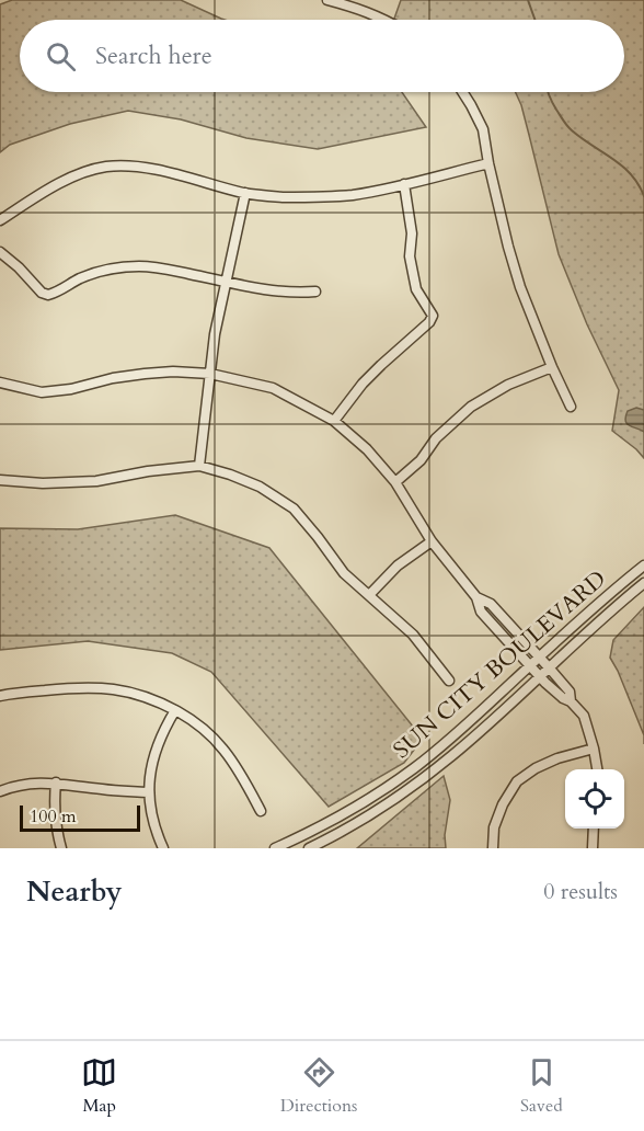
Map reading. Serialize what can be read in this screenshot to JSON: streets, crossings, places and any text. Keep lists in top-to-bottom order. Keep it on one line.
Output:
{"streets":{"street":["SUN CITY BOULEVARD"]},"scale_bar":"100 m","page":{"search":"Search here","scale":"100 m","heading":["Nearby","0 results"],"nav":["Map","Directions","Saved"]}}
